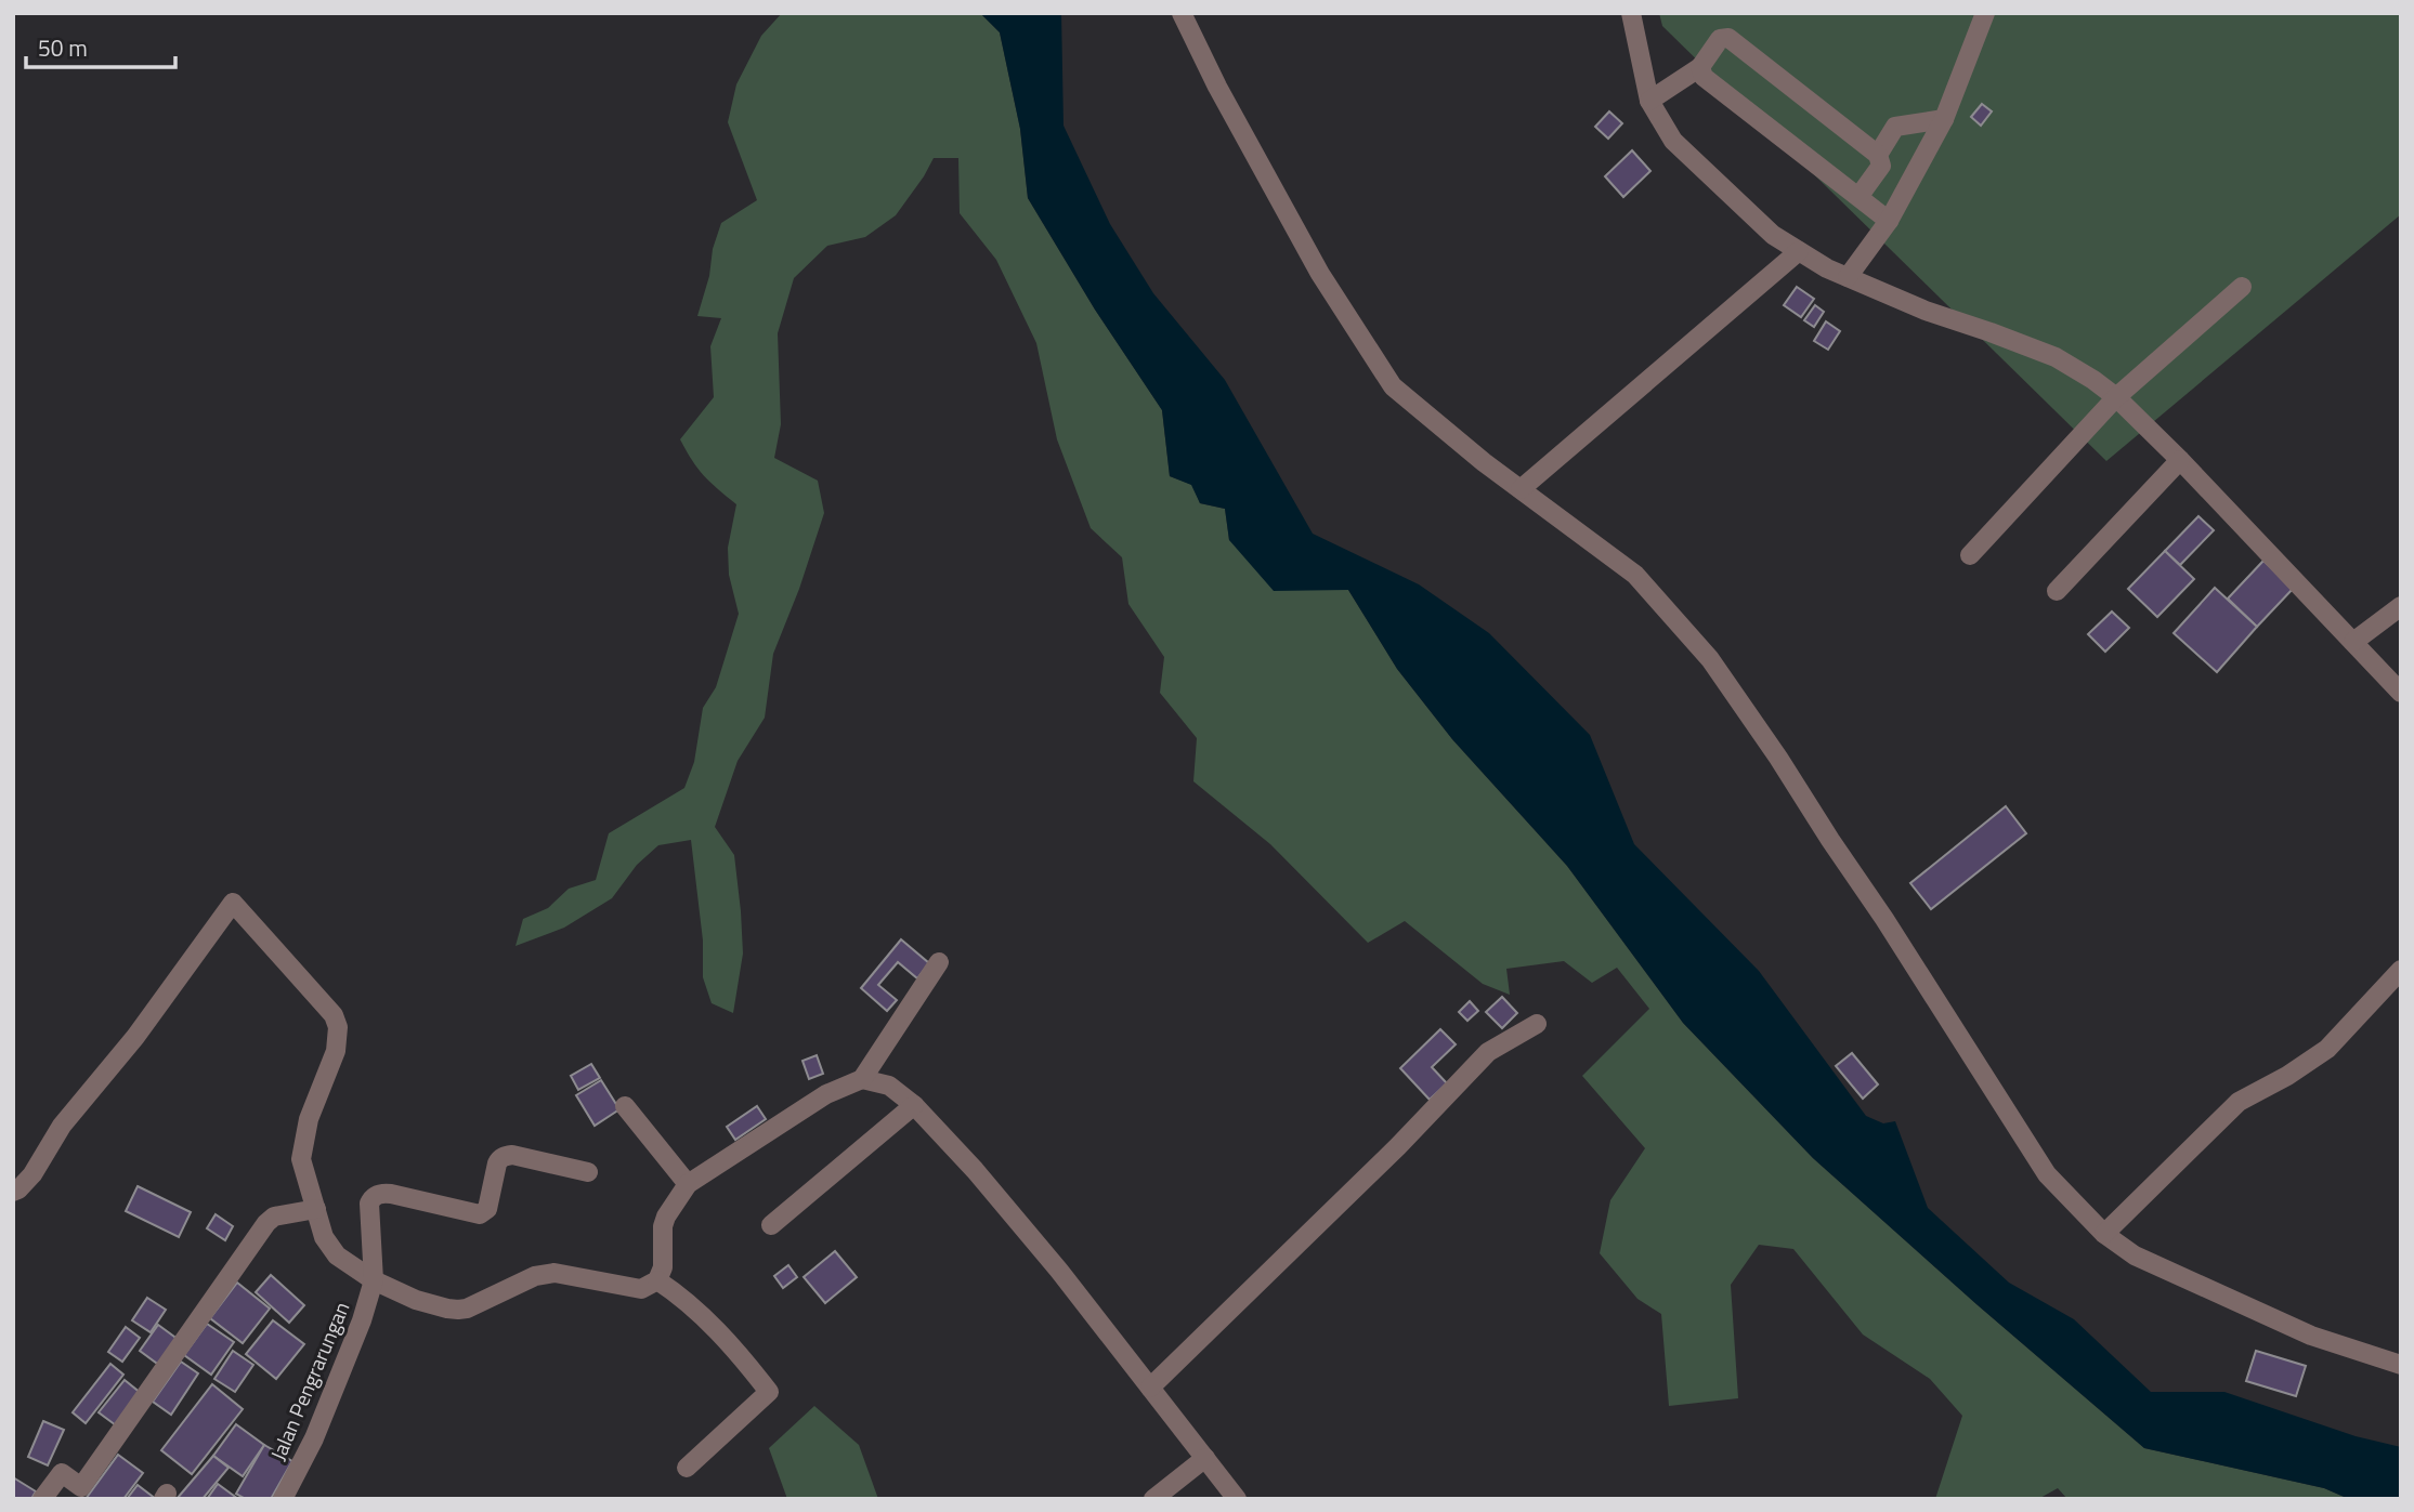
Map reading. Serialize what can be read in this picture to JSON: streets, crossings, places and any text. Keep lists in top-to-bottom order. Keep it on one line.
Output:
{"streets":{"street":["Jalan Pengrarungan"]},"scale_bar":"50 m"}
